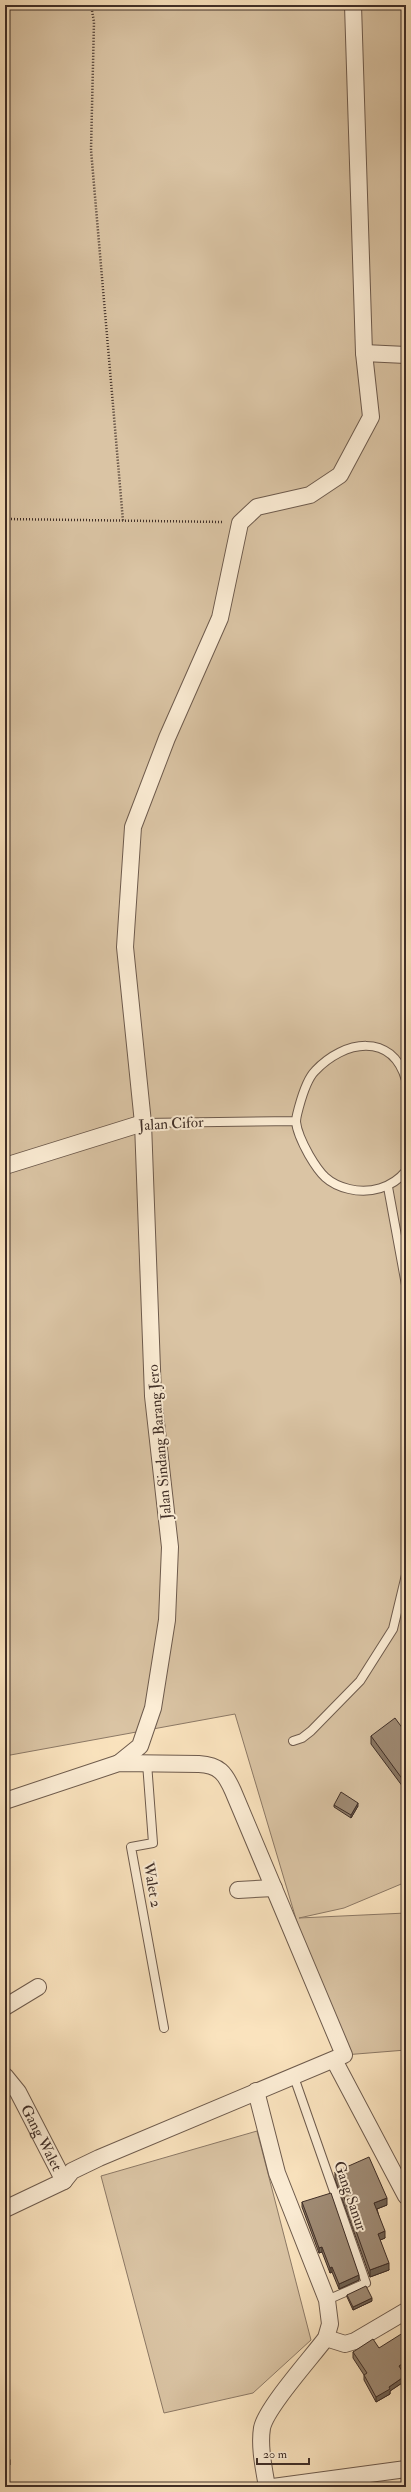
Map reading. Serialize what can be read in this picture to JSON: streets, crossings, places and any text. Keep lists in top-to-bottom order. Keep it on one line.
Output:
{"streets":{"street":["Jalan Cifor","Jalan Sindang Barang Jero","Gang Walet"],"lane":["Walet 2","Gang Sanur"]},"crossings":[["Jalan Cifor","Jalan Sindang Barang Jero"]],"scale_bar":"20 m"}
